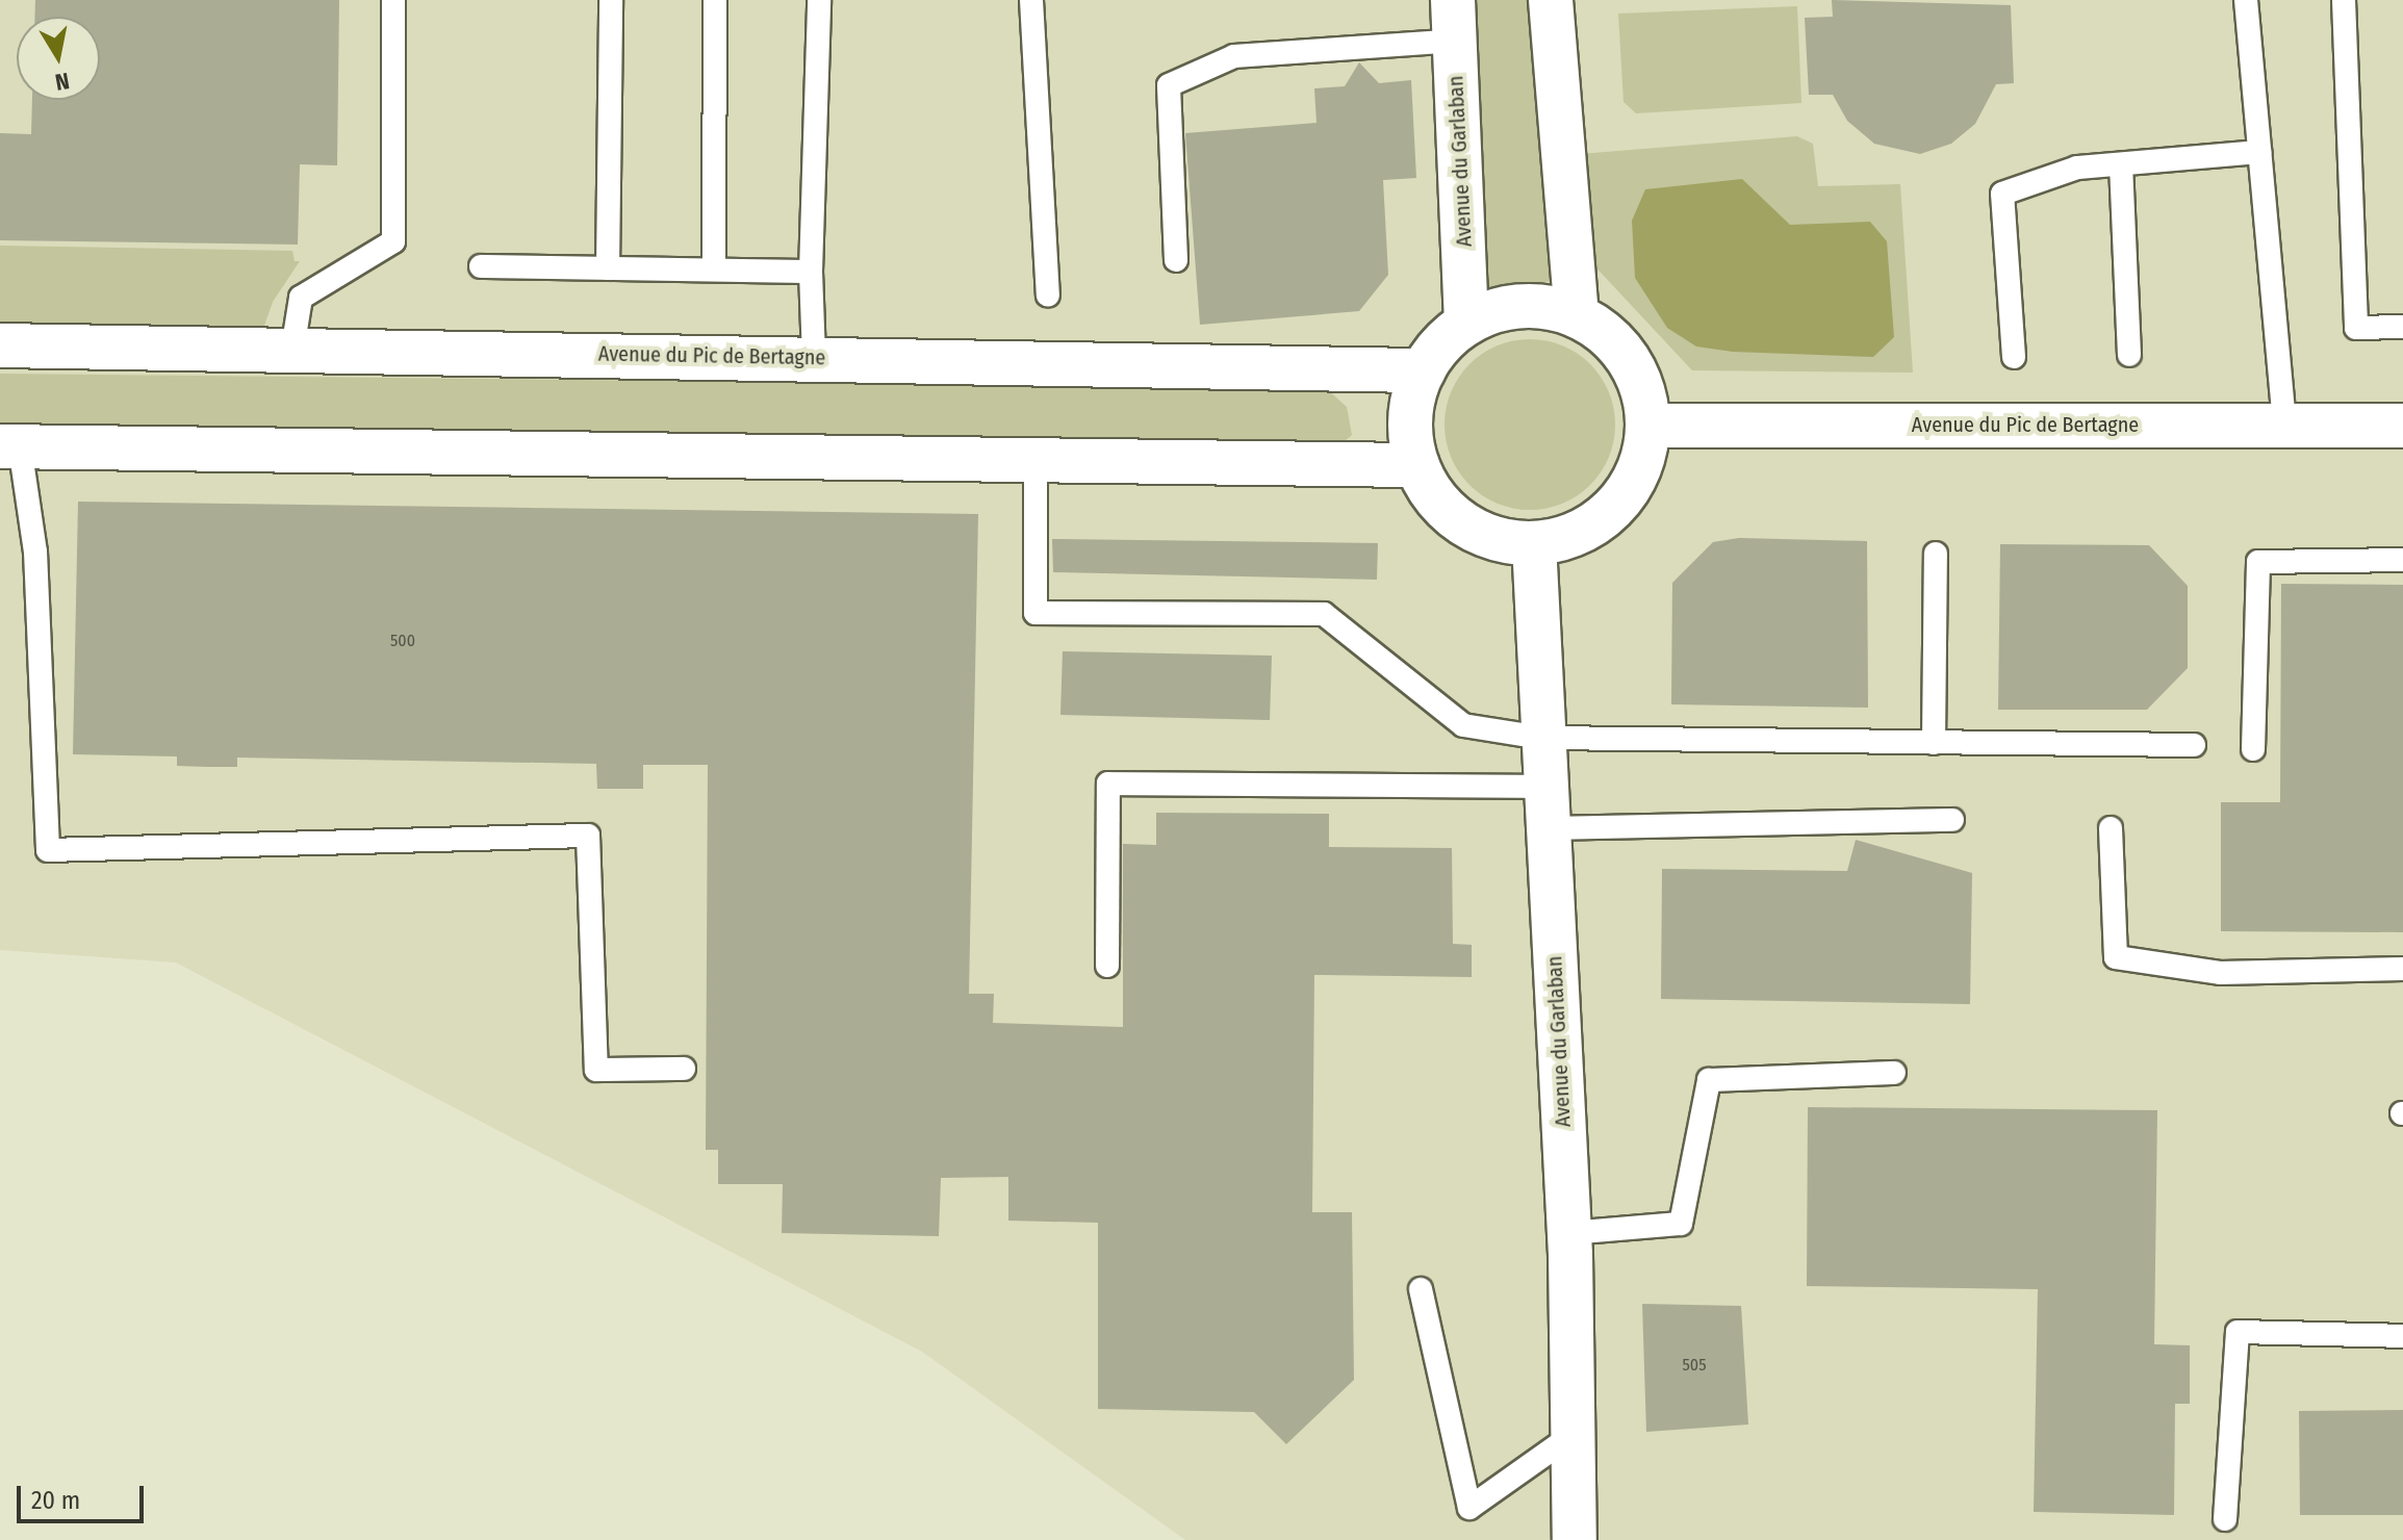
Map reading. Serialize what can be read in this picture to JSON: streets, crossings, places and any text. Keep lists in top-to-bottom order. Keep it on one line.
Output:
{"streets":{"street":["Avenue du Garlaban","Avenue du Pic de Bertagne"]},"crossings":[["Avenue du Garlaban","Avenue du Pic de Bertagne"]],"house_numbers":["500","505"],"scale_bar":"20 m","north":"bottom"}
